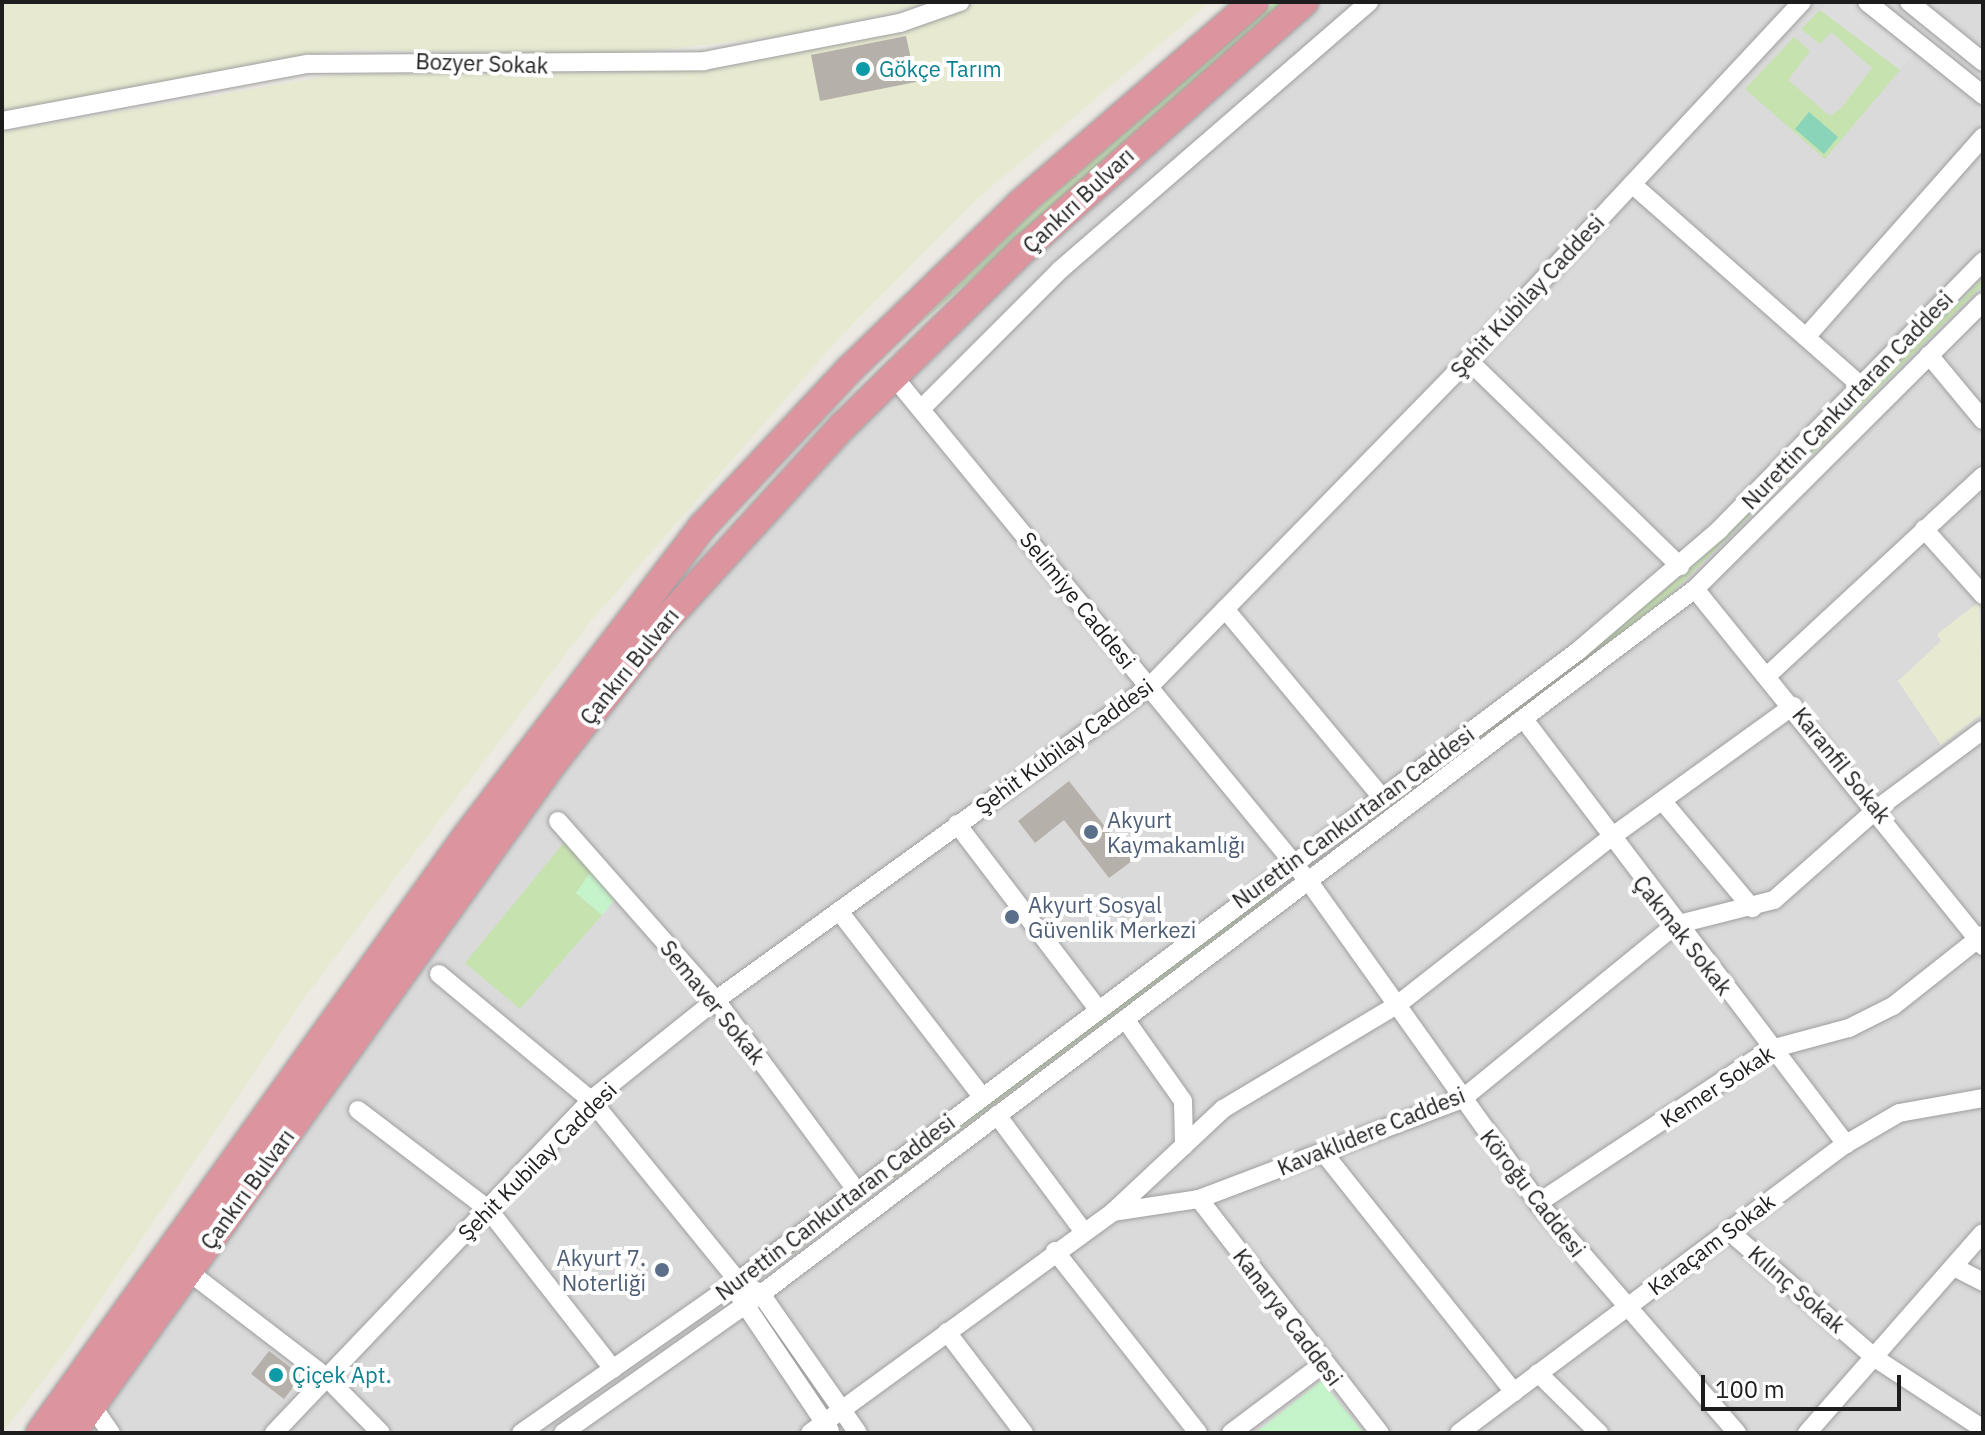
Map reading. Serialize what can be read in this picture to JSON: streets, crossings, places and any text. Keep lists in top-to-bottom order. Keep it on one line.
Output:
{"streets":{"highway":["Çankırı Bulvarı"],"street":["Bozyer Sokak","Şehit Kubilay Caddesi","Nurettin Cankurtaran Caddesi","Selimiye Caddesi","Karanfil Sokak","Çakmak Sokak","Semaver Sokak","Kemer Sokak","Kavaklıdere Caddesi","Köroğu Caddesi","Karaçam Sokak","Kılınç Sokak","Kanarya Caddesi"]},"crossings":[["Çankırı Bulvarı","Selimiye Caddesi"],["Şehit Kubilay Caddesi","Selimiye Caddesi"],["Şehit Kubilay Caddesi","Semaver Sokak"],["Nurettin Cankurtaran Caddesi","Selimiye Caddesi"],["Nurettin Cankurtaran Caddesi","Karanfil Sokak"],["Nurettin Cankurtaran Caddesi","Çakmak Sokak"],["Nurettin Cankurtaran Caddesi","Semaver Sokak"],["Nurettin Cankurtaran Caddesi","Köroğu Caddesi"],["Selimiye Caddesi","Köroğu Caddesi"],["Karanfil Sokak","Kemer Sokak"],["Karanfil Sokak","Kavaklıdere Caddesi"],["Çakmak Sokak","Kemer Sokak"],["Çakmak Sokak","Kavaklıdere Caddesi"],["Çakmak Sokak","Karaçam Sokak"],["Kemer Sokak","Köroğu Caddesi"],["Kavaklıdere Caddesi","Köroğu Caddesi"],["Kavaklıdere Caddesi","Kanarya Caddesi"],["Köroğu Caddesi","Karaçam Sokak"],["Karaçam Sokak","Kılınç Sokak"]],"places":["Gökçe Tarım","Akyurt Kaymakamlığı","Akyurt Sosyal Güvenlik Merkezi","Akyurt 7. Noterliği","Çiçek Apt."],"scale_bar":"100 m"}
